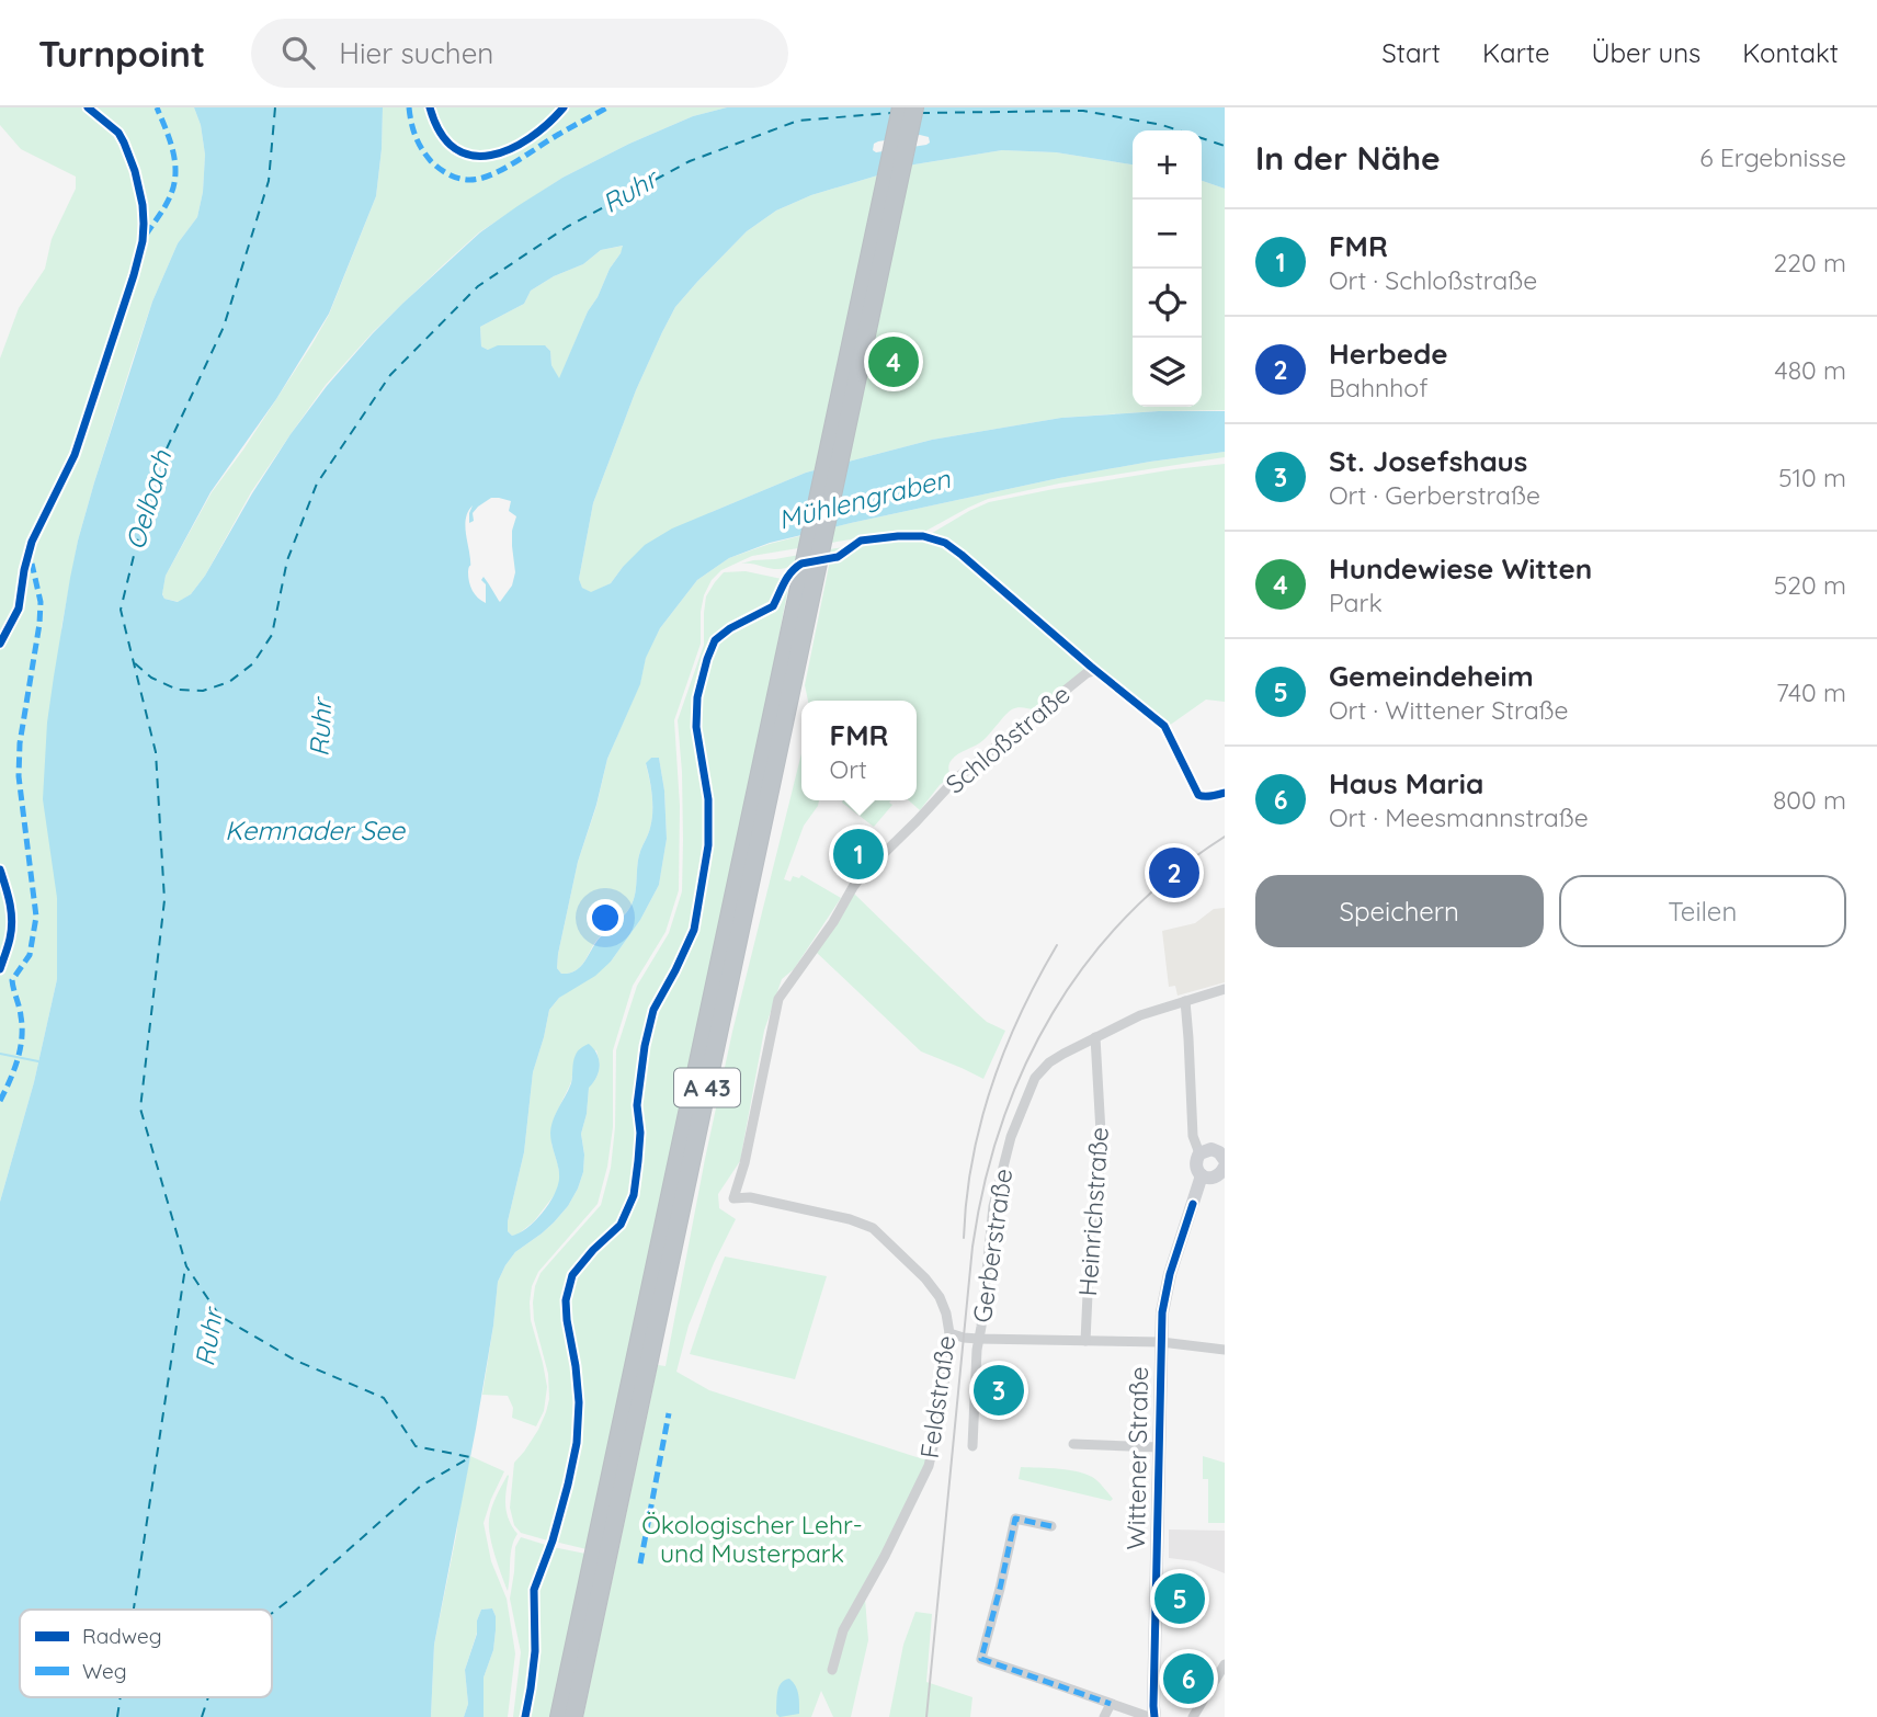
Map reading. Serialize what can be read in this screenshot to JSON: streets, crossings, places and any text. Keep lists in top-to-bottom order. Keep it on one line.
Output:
{"streets":{"highway":["A 43"],"main road":["Wittener Straße"],"street":["Schloßstraße","Heinrichstraße","Gerberstraße","Feldstraße"]},"crossings":[["Schloßstraße","Feldstraße"],["Heinrichstraße","Gerberstraße"]],"water":["Ruhr","Mühlengraben","Oelbach","Kemnader See"],"parks":["Ökologischer Lehr- und Musterpark"],"legend":["Radweg","Weg"],"page":{"header":"Turnpoint","search":"Hier suchen","nav":["Start","Karte","Über uns","Kontakt"],"heading":["In der Nähe","6 Ergebnisse"],"map_buttons":["+","−"],"list":[{"mark":"1","name":"FMR","note":"Ort · Schloßstraße","value":"220 m"},{"mark":"2","name":"Herbede","note":"Bahnhof","value":"480 m"},{"mark":"3","name":"St. Josefshaus","note":"Ort · Gerberstraße","value":"510 m"},{"mark":"4","name":"Hundewiese Witten","note":"Park","value":"520 m"},{"mark":"5","name":"Gemeindeheim","note":"Ort · Wittener Straße","value":"740 m"},{"mark":"6","name":"Haus Maria","note":"Ort · Meesmannstraße","value":"800 m"}],"pins":["4","1","2","3","5","6"],"popup":["FMR","Ort"],"buttons":["Speichern","Teilen"]}}
